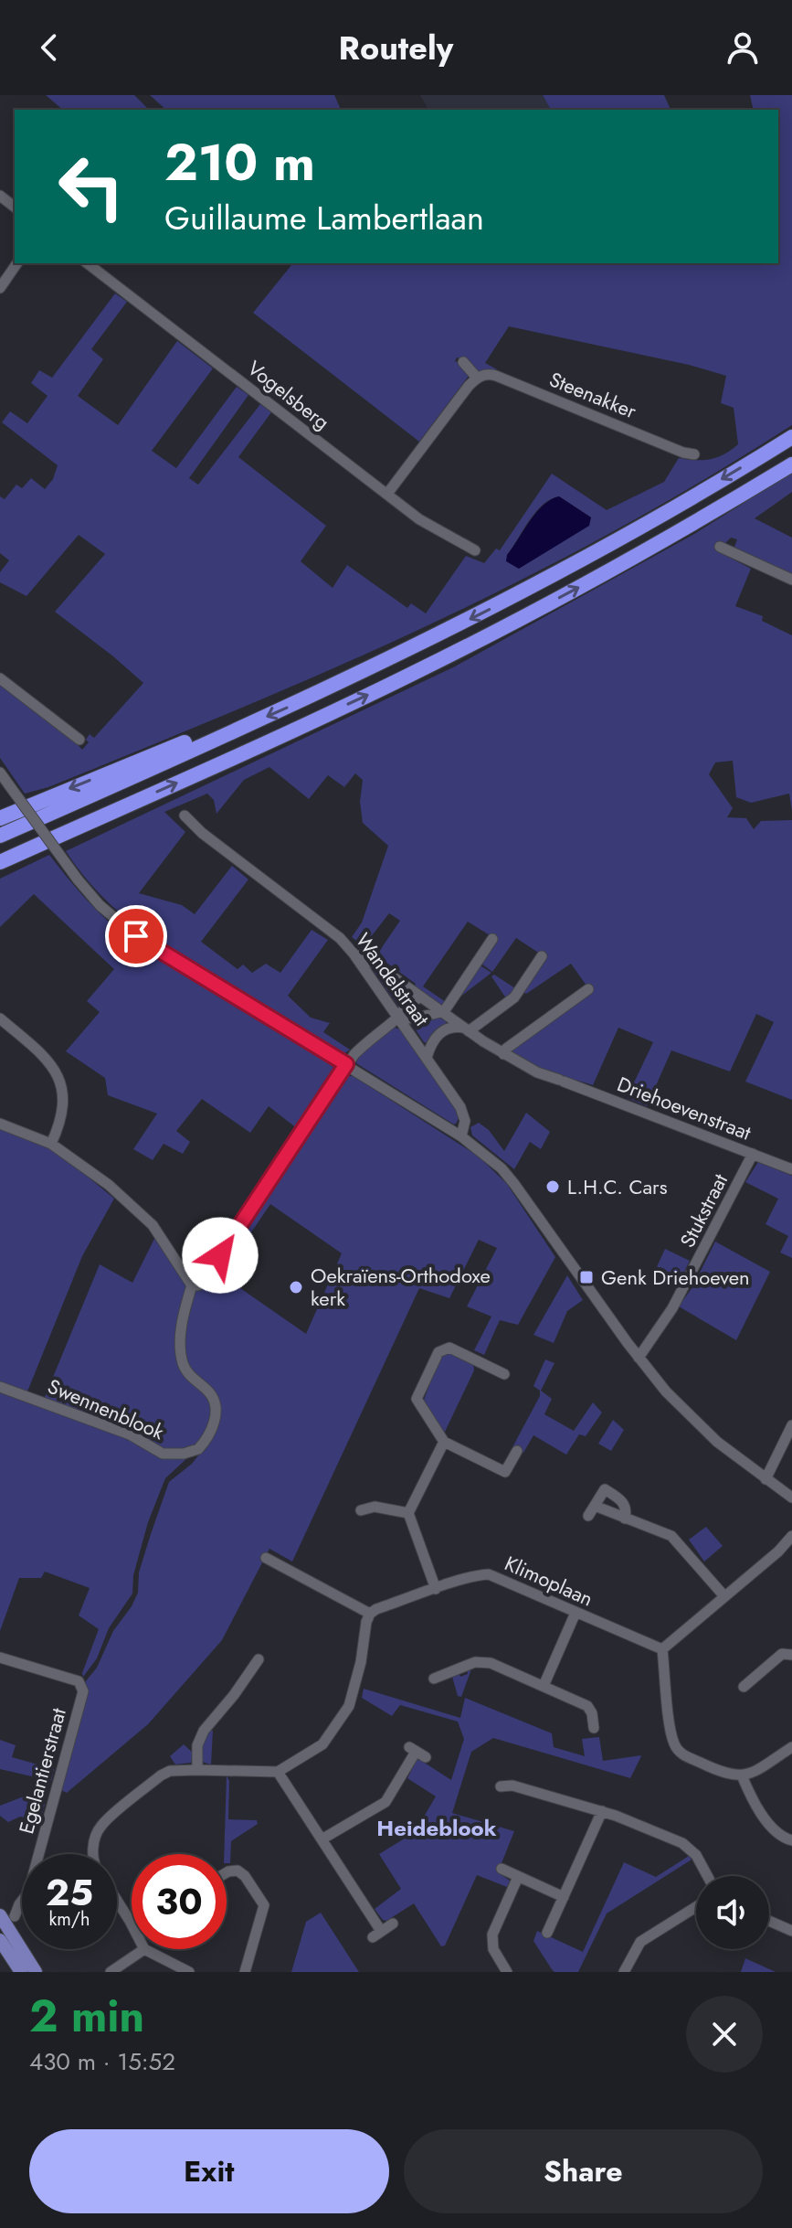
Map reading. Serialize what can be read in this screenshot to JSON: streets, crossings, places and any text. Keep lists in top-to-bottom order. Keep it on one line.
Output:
{"streets":{"street":["Vogelsberg","Steenakker","Wandelstraat","Driehoevenstraat","Stukstraat","Swennenblook","Klimoplaan","Egelantierstraat"]},"crossings":[["Wandelstraat","Driehoevenstraat"],["Driehoevenstraat","Stukstraat"]],"districts":["Heideblook"],"places":{"other":["L.H.C. Cars","Oekraïens-Orthodoxe kerk"],"transit":["Genk Driehoeven"]},"page":{"header":"Routely","turn":["210 m","Guillaume Lambertlaan"],"speed":"25 km/h","limit":"30","heading":["2 min","430 m · 15:52"],"buttons":["Exit","Share"]}}
